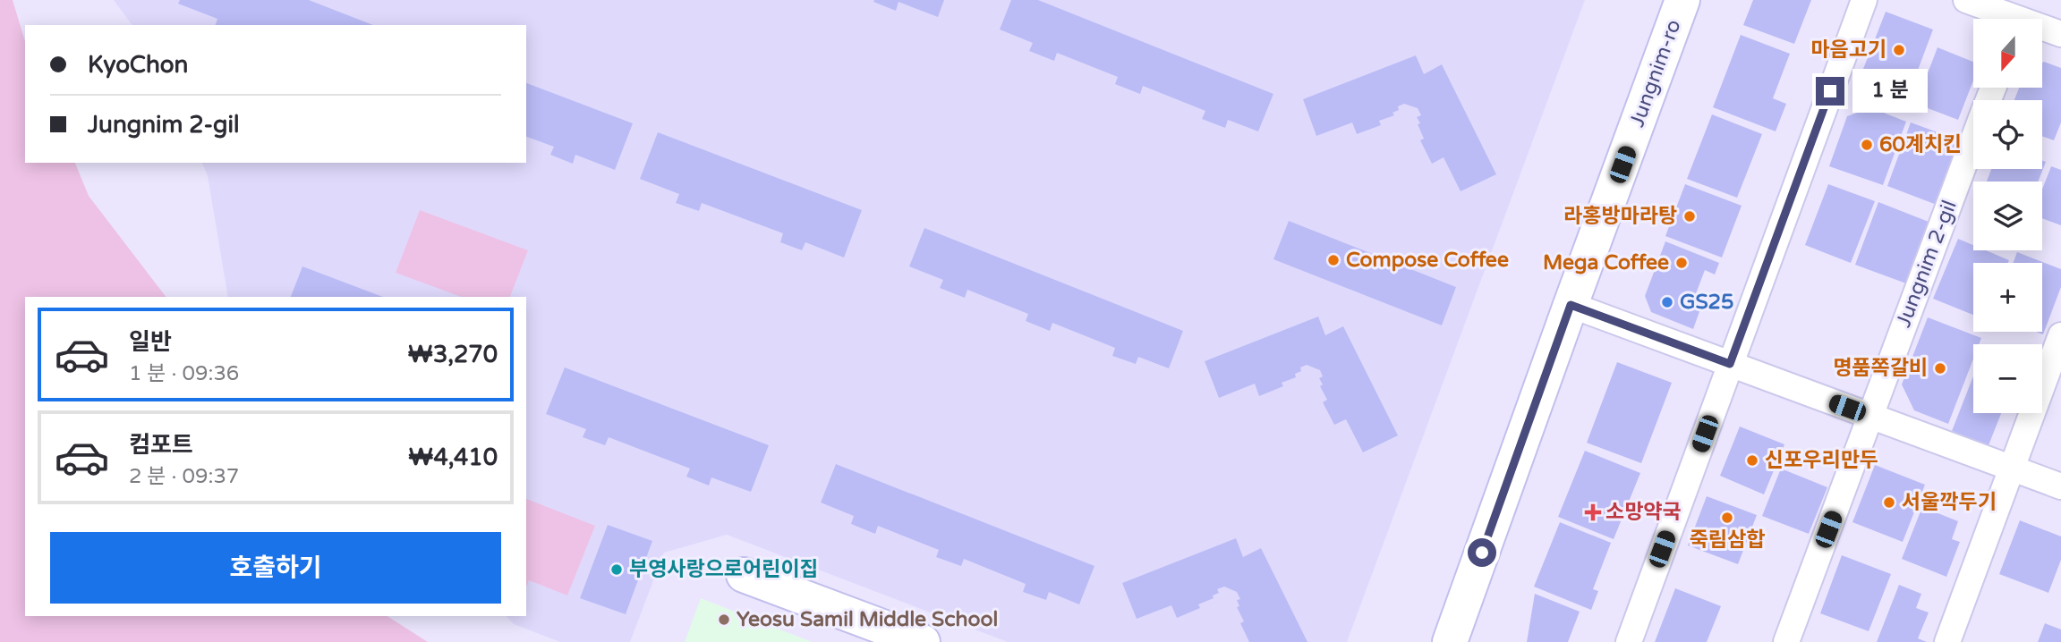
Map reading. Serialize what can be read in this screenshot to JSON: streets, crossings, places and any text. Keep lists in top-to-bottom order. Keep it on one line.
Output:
{"streets":{"street":["Jungnim-ro","Jungnim 2-gil"]},"places":{"other":["마음고기","60계치킨","라홍방마라탕","Compose Coffee","Mega Coffee","GS25","명품쪽갈비","신포우리만두","서울깍두기","죽림삼합","부영사랑으로어린이집","Yeosu Samil Middle School"],"health":["소망약국"]},"north":"bottom","page":{"map_buttons":["+","−"],"banner":["KyoChon","Jungnim 2-gil"],"bubble":"1 분","list":[{"name":"일반","note":"1 분 · 09:36","value":"₩3,270"},{"name":"컴포트","note":"2 분 · 09:37","value":"₩4,410"}],"buttons":"호출하기"}}
